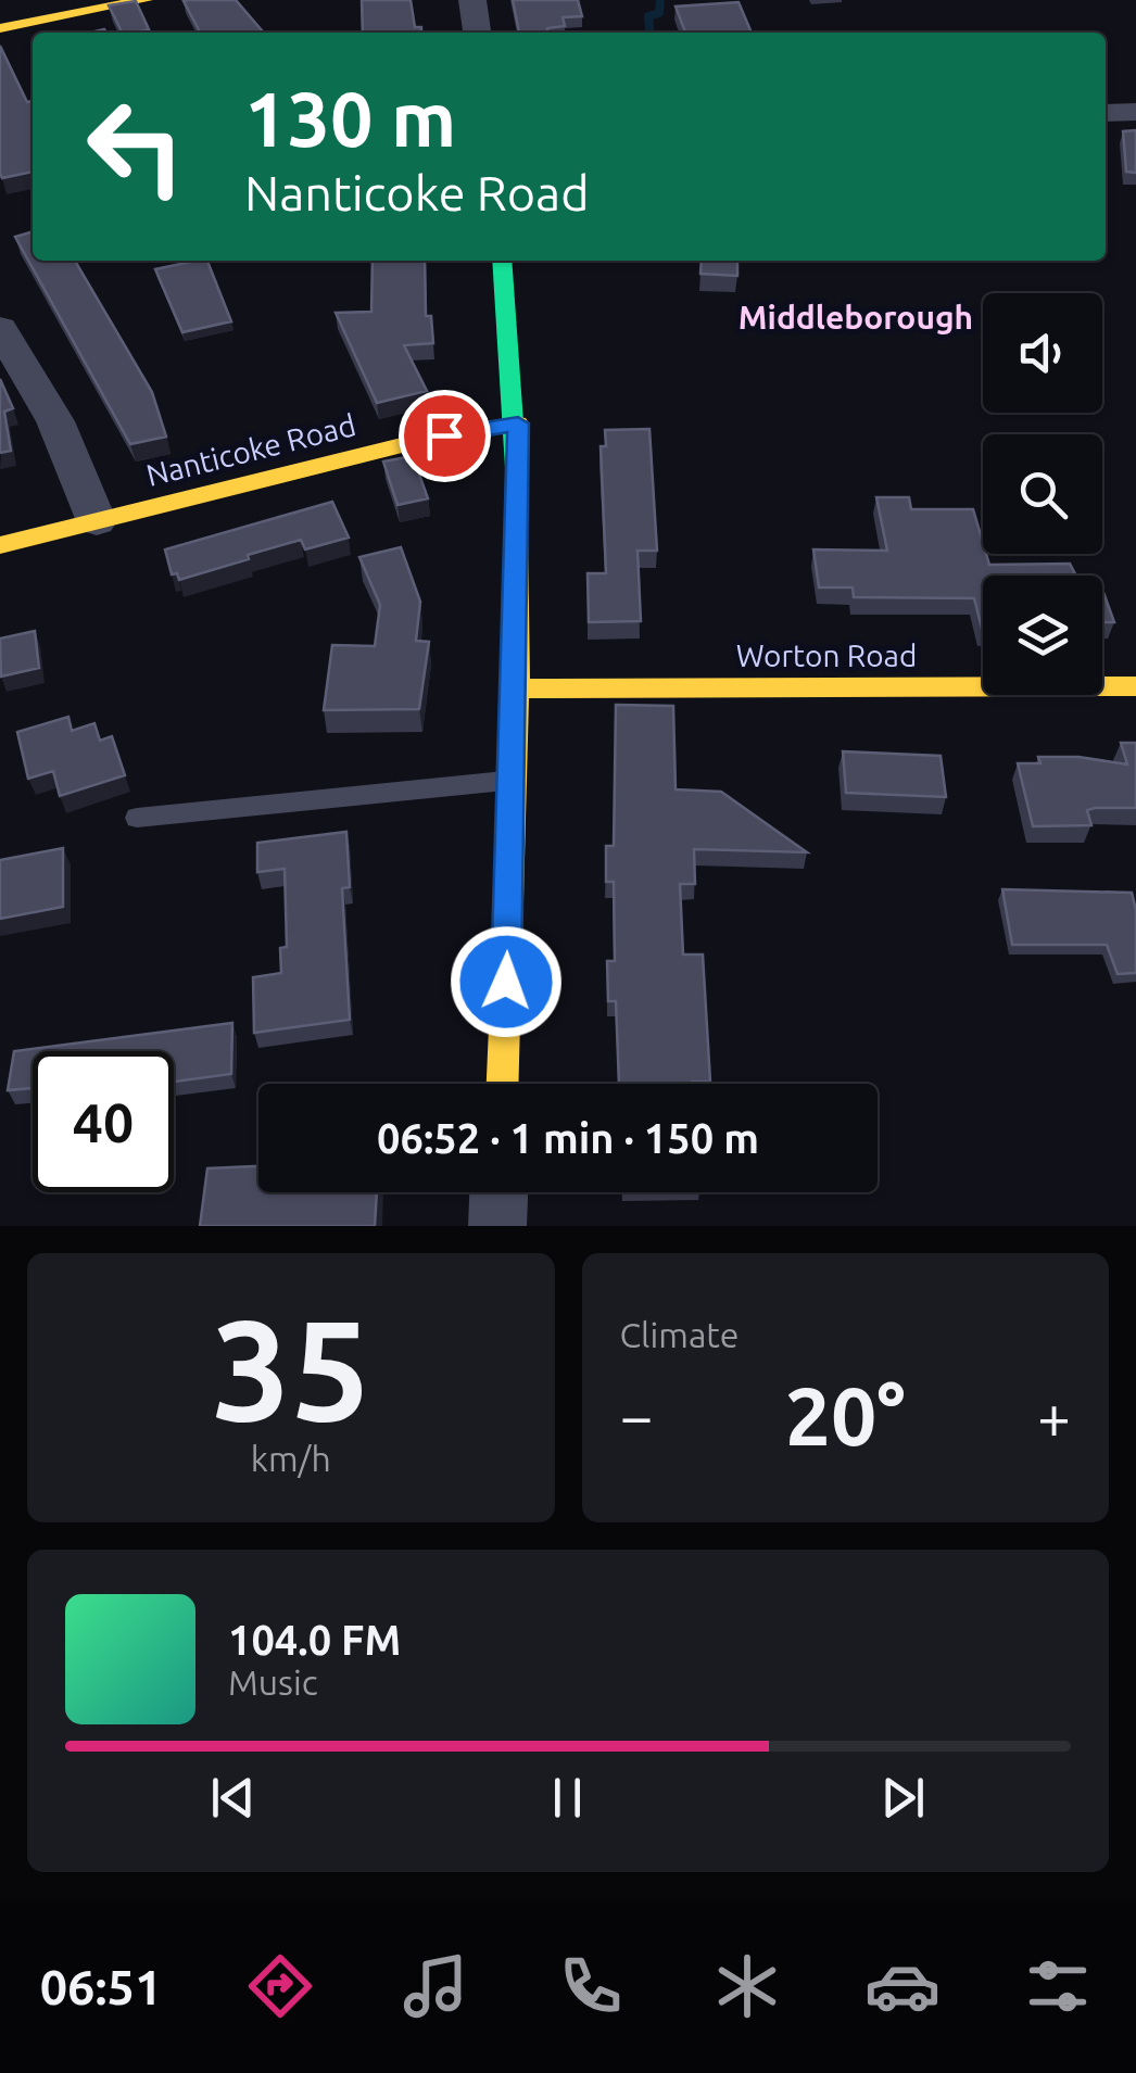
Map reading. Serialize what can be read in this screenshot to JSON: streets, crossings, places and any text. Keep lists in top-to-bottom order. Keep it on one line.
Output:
{"streets":{"street":["Nanticoke Road","Worton Road"]},"districts":["Middleborough"],"page":{"turn":["130 m","Nanticoke Road"],"limit":"40","trip":"06:52 · 1 min · 150 m","tile":[["35","km/h"],"Climate"],"heat":["−","20°","+"],"song":["104.0 FM","Music"],"tabs":"06:51"}}
